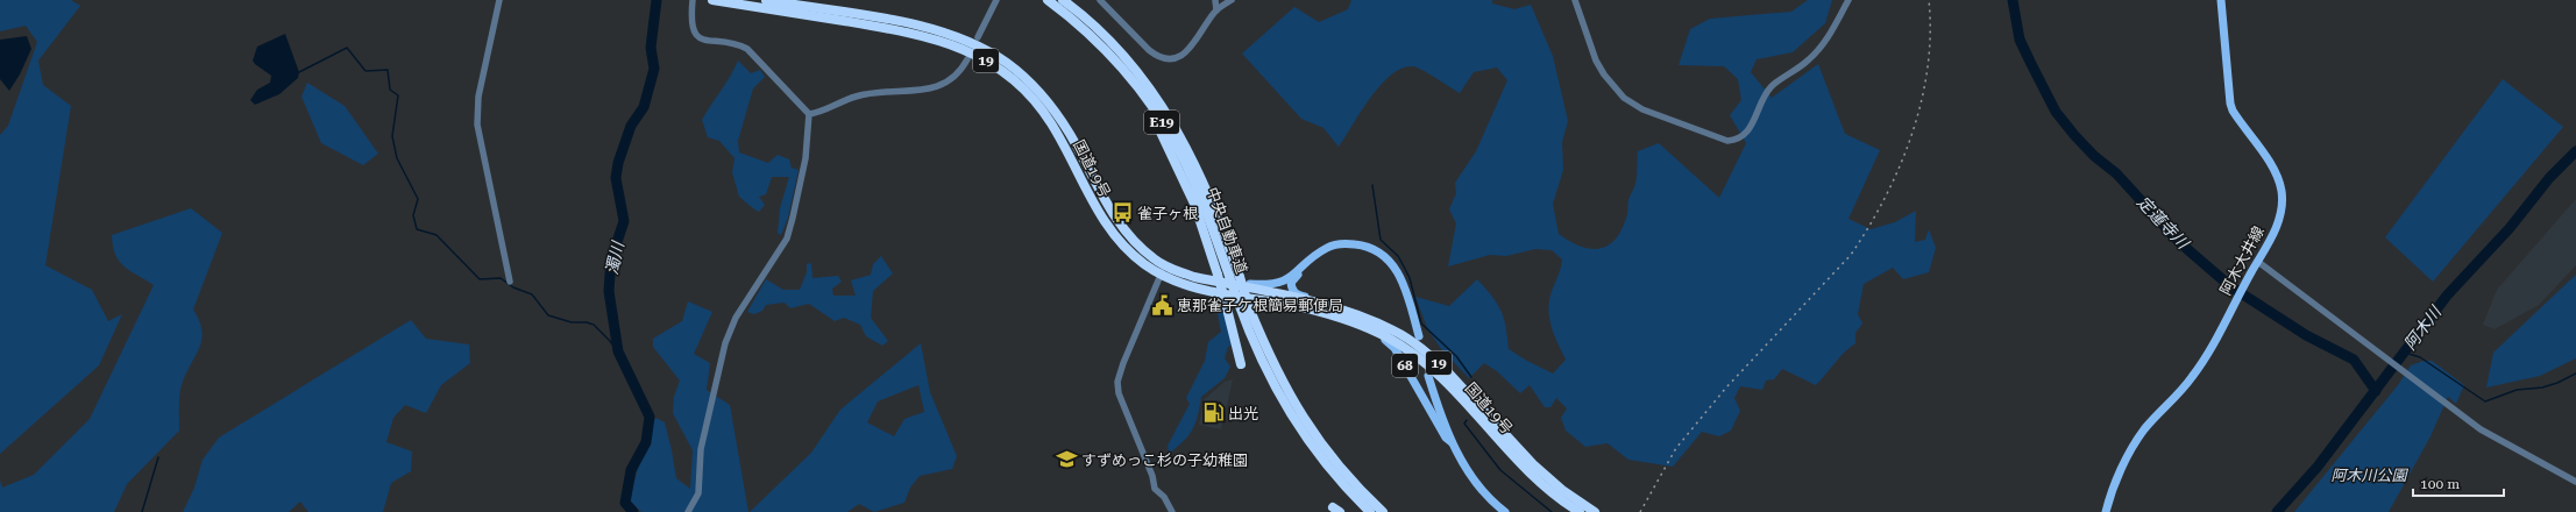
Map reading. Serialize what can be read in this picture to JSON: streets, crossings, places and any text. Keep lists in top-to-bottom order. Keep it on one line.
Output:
{"streets":{"highway":["19","E19","国道19号","中央自動車道"],"main road":["阿木大井線","68"]},"crossings":[["国道19号","中央自動車道"],["国道19号","68"],["中央自動車道","68"]],"water":["定蓮寺川","濁川","阿木川"],"parks":["阿木川公園"],"places":{"bus stop":["雀子ヶ根"],"public building":["恵那雀子ケ根簡易郵便局"],"fuel station":["出光"],"school or university":["すずめっこ杉の子幼稚園"]},"scale_bar":"100 m"}
